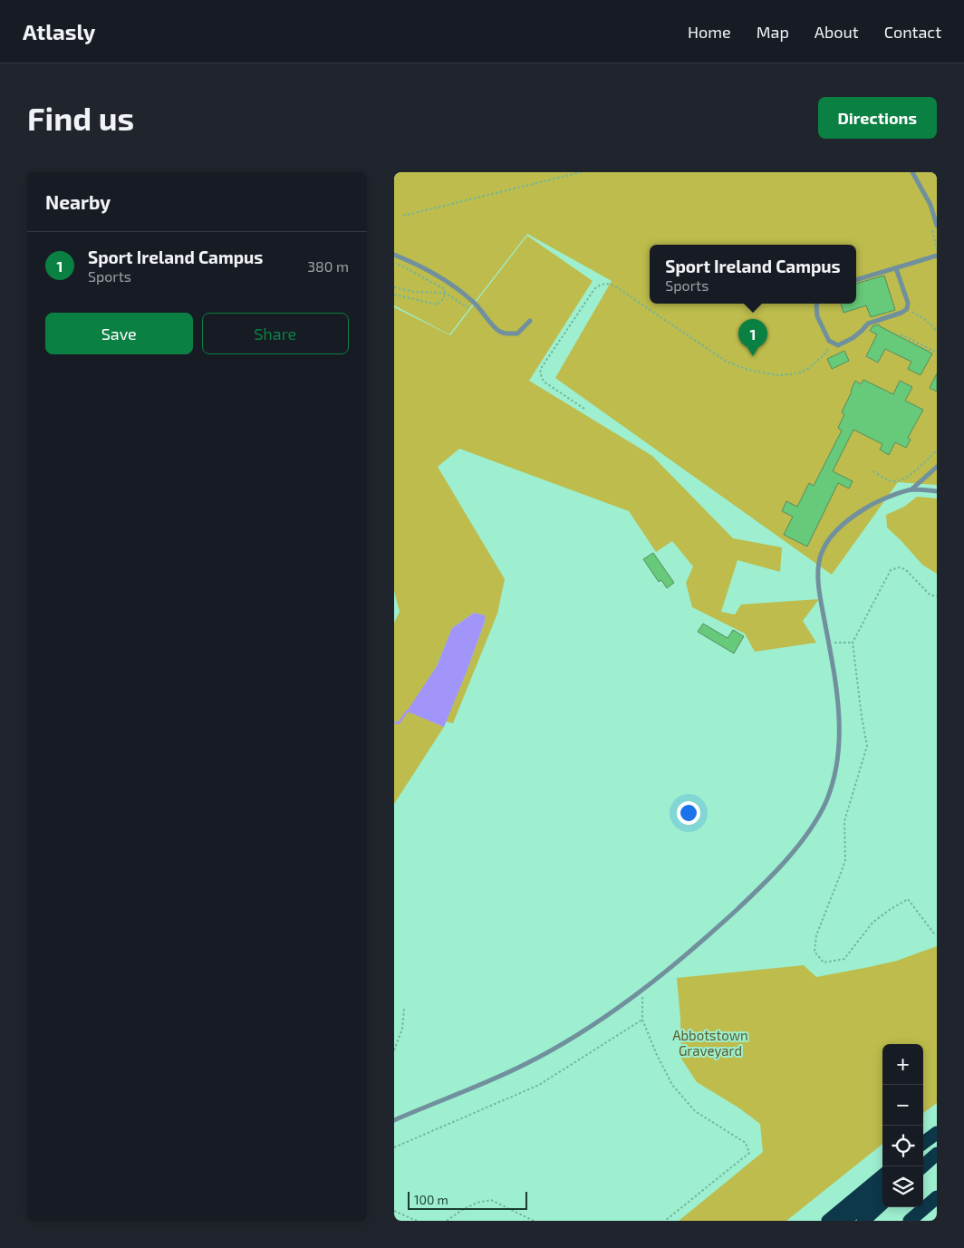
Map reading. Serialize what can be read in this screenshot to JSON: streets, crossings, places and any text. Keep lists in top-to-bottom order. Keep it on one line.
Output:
{"parks":["Abbotstown Graveyard"],"scale_bar":"100 m","page":{"header":"Atlasly","nav":["Home","Map","About","Contact"],"buttons":["Directions",["Save","Share"]],"title":"Find us","heading":"Nearby","list":[{"mark":"1","name":"Sport Ireland Campus","note":"Sports","value":"380 m"}],"popup":["Sport Ireland Campus","Sports"],"pins":"1","map_buttons":["+","−"],"scale":"100 m"}}
